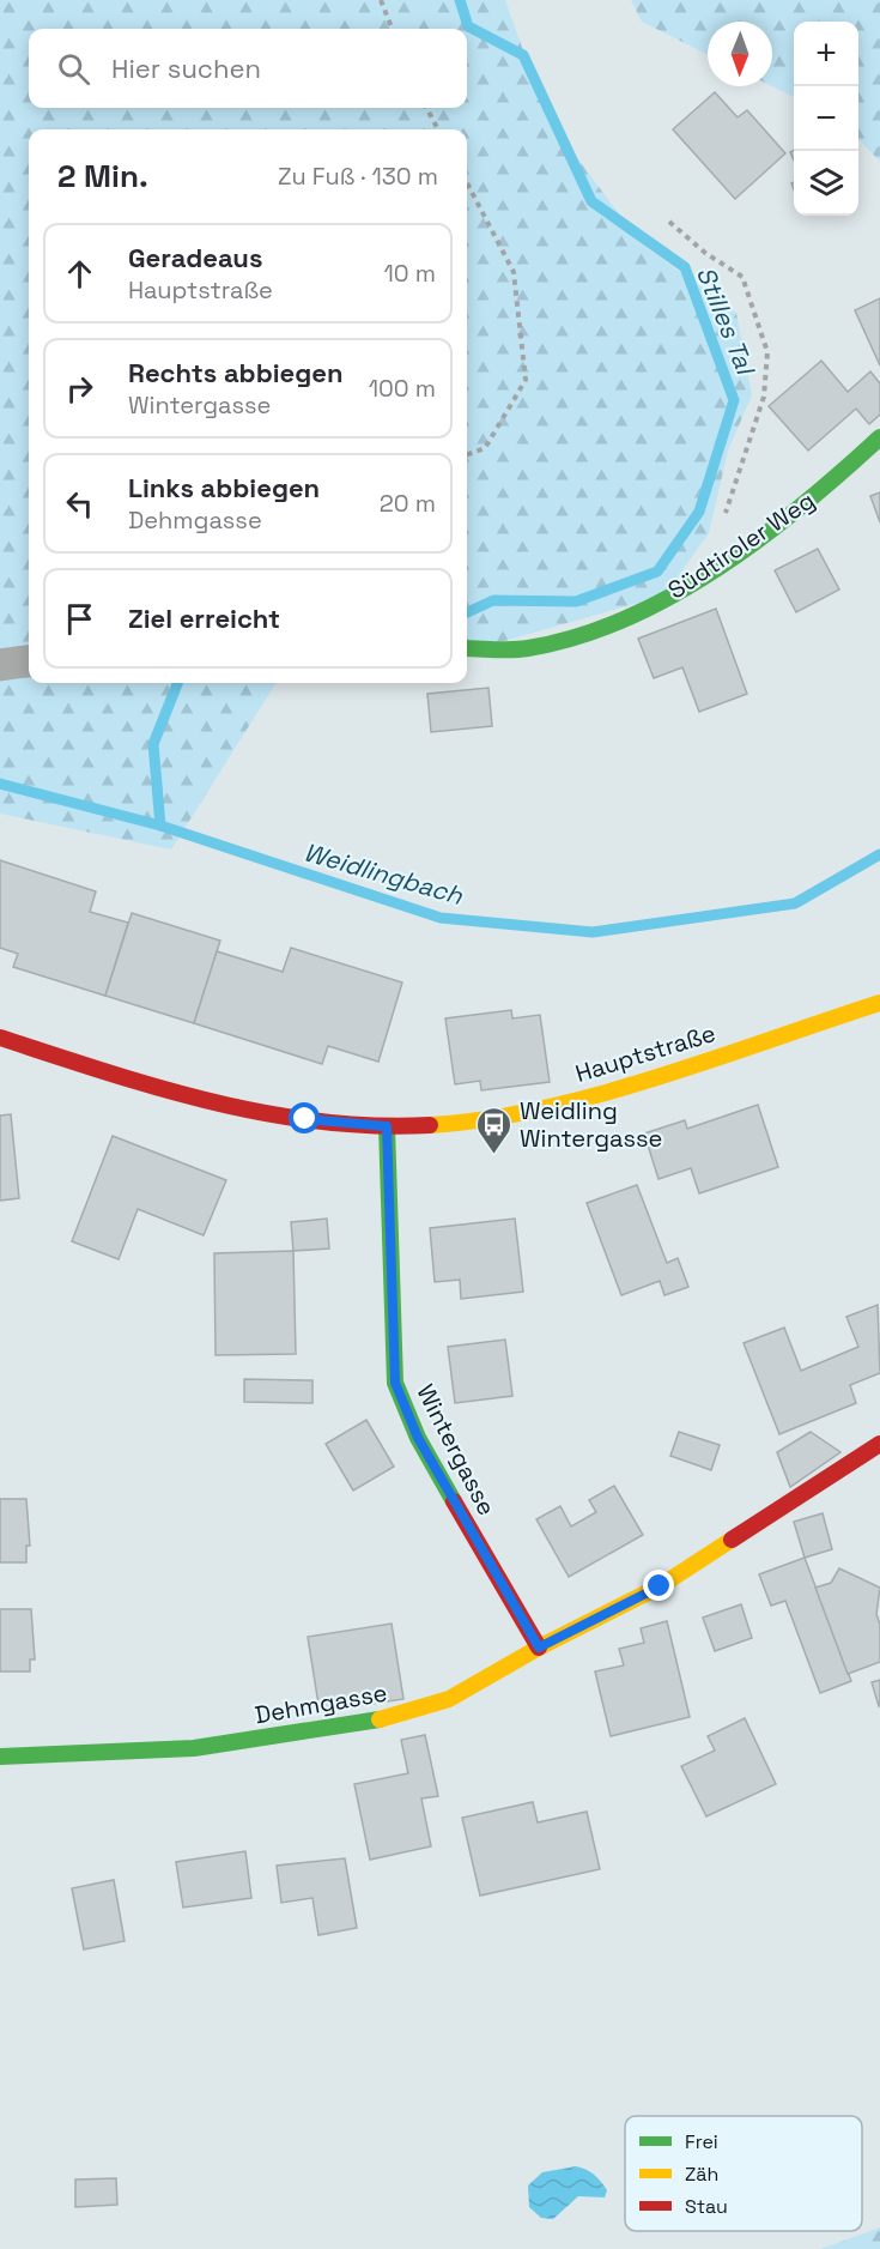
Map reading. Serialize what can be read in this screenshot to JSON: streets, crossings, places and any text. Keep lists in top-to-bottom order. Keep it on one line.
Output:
{"streets":{"street":["Südtiroler Weg","Hauptstraße","Wintergasse","Dehmgasse"]},"crossings":[["Hauptstraße","Wintergasse"],["Wintergasse","Dehmgasse"]],"water":["Stilles Tal","Weidlingbach"],"places":{"bus stop":["Weidling Wintergasse"]},"legend":["Frei","Zäh","Stau"],"north":"bottom","page":{"map_buttons":["+","−"],"search":"Hier suchen","heading":["2 Min.","Zu Fuß · 130 m"],"list":[["Geradeaus","Hauptstraße","10 m"],["Rechts abbiegen","Wintergasse","100 m"],["Links abbiegen","Dehmgasse","20 m"],"Ziel erreicht"]}}
